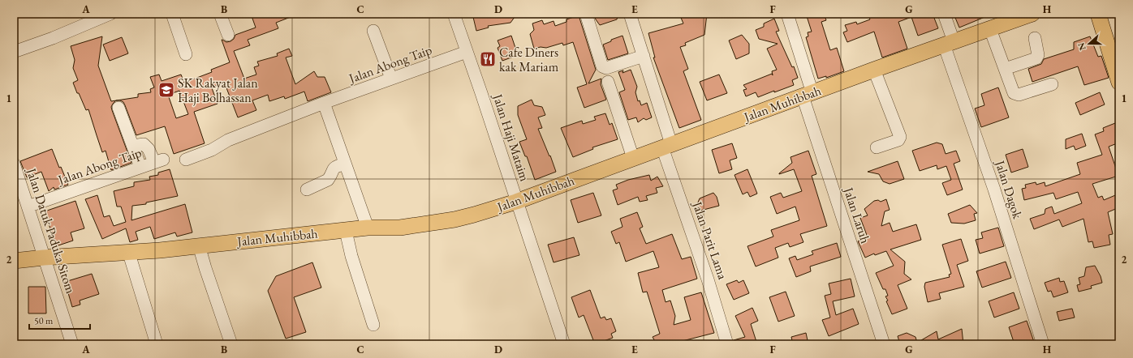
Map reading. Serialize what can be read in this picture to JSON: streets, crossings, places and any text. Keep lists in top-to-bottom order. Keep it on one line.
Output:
{"streets":{"main road":["Jalan Muhibbah"],"street":["Jalan Abong Taip","Jalan Haji Mataim","Jalan Dagok","Jalan Laruh","Jalan Datuk Paduka Sitom","Jalan Parit Lama"]},"crossings":[["Jalan Abong Taip","Jalan Haji Mataim"],["Jalan Abong Taip","Jalan Datuk Paduka Sitom"],["Jalan Muhibbah","Jalan Haji Mataim"],["Jalan Muhibbah","Jalan Dagok"],["Jalan Muhibbah","Jalan Laruh"],["Jalan Muhibbah","Jalan Datuk Paduka Sitom"],["Jalan Muhibbah","Jalan Parit Lama"]],"places":{"restaurant":["Cafe Diners kak Mariam"],"school or university":["SK Rakyat Jalan Haji Bolhassan"]},"scale_bar":"50 m","north":"left","grid":{"columns":["A","B","C","D","E","F","G","H"],"rows":["1","2"]}}
